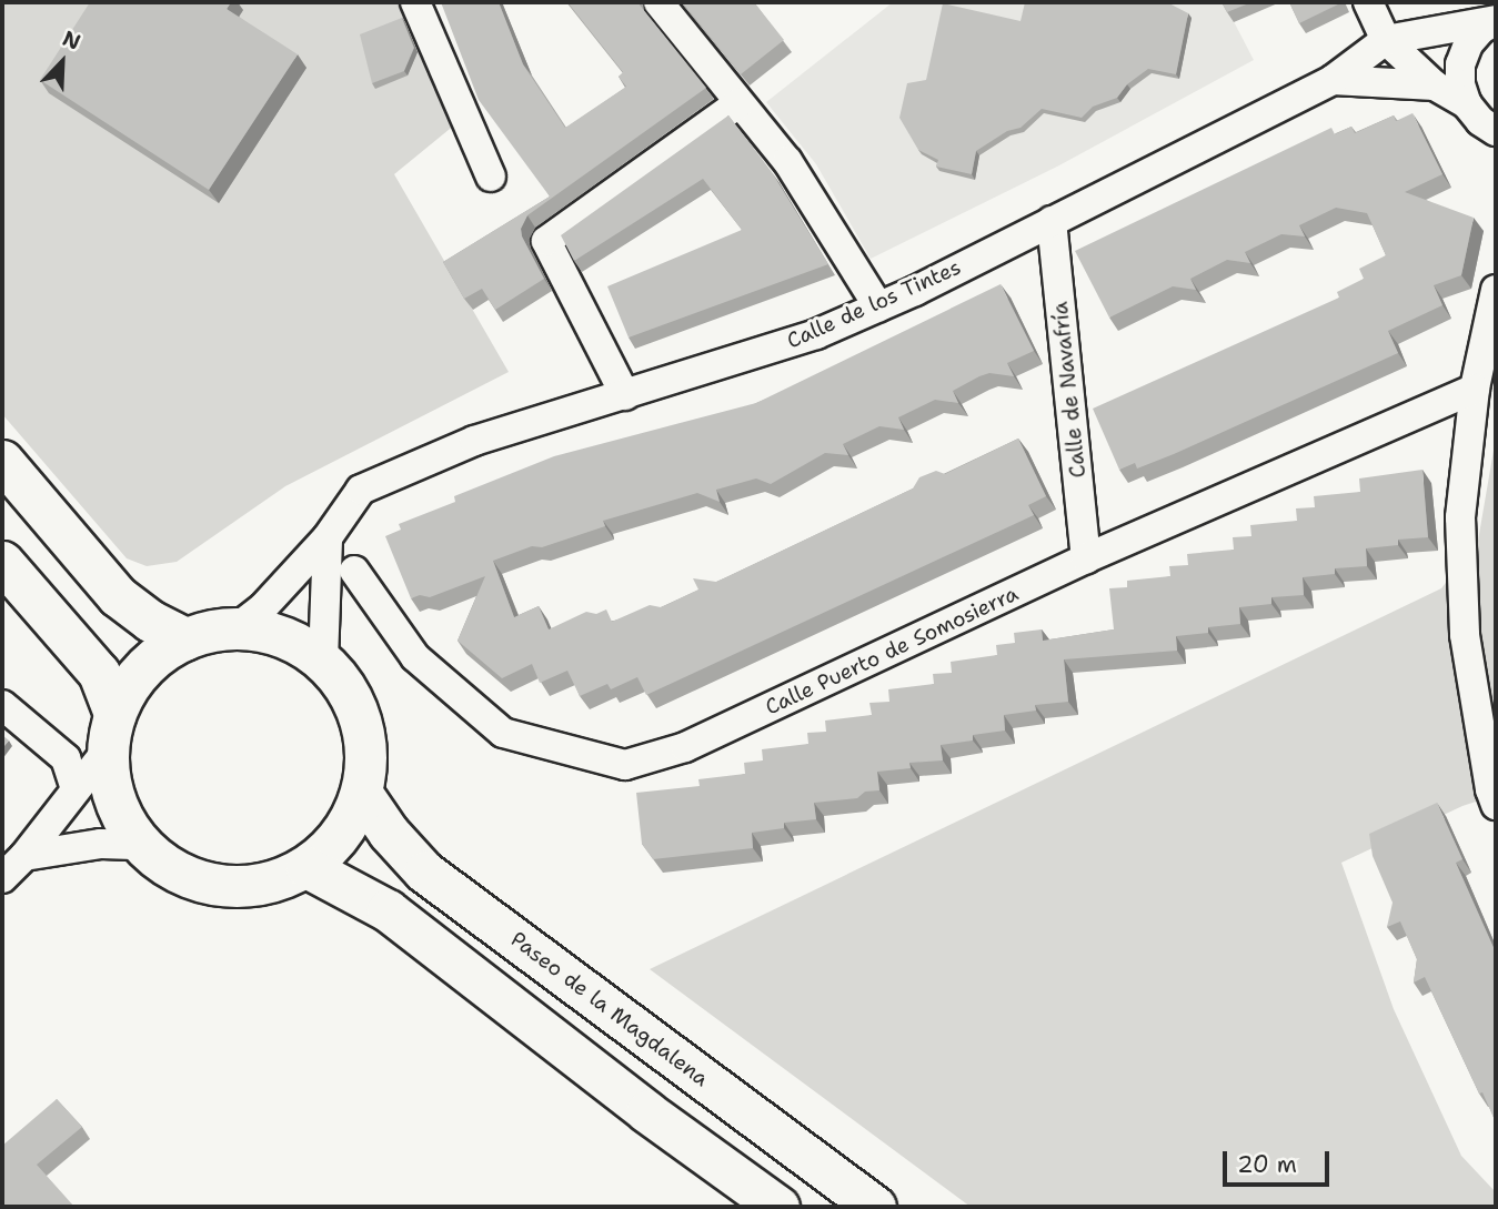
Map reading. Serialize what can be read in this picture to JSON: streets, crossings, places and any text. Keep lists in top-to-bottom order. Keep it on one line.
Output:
{"streets":{"main road":["Paseo de la Magdalena"],"street":["Calle de los Tintes","Calle de Navafría","Calle Puerto de Somosierra"]},"crossings":[["Calle de los Tintes","Calle de Navafría"],["Calle de los Tintes","Paseo de la Magdalena"],["Calle de Navafría","Calle Puerto de Somosierra"]],"scale_bar":"20 m","north":"top right"}
